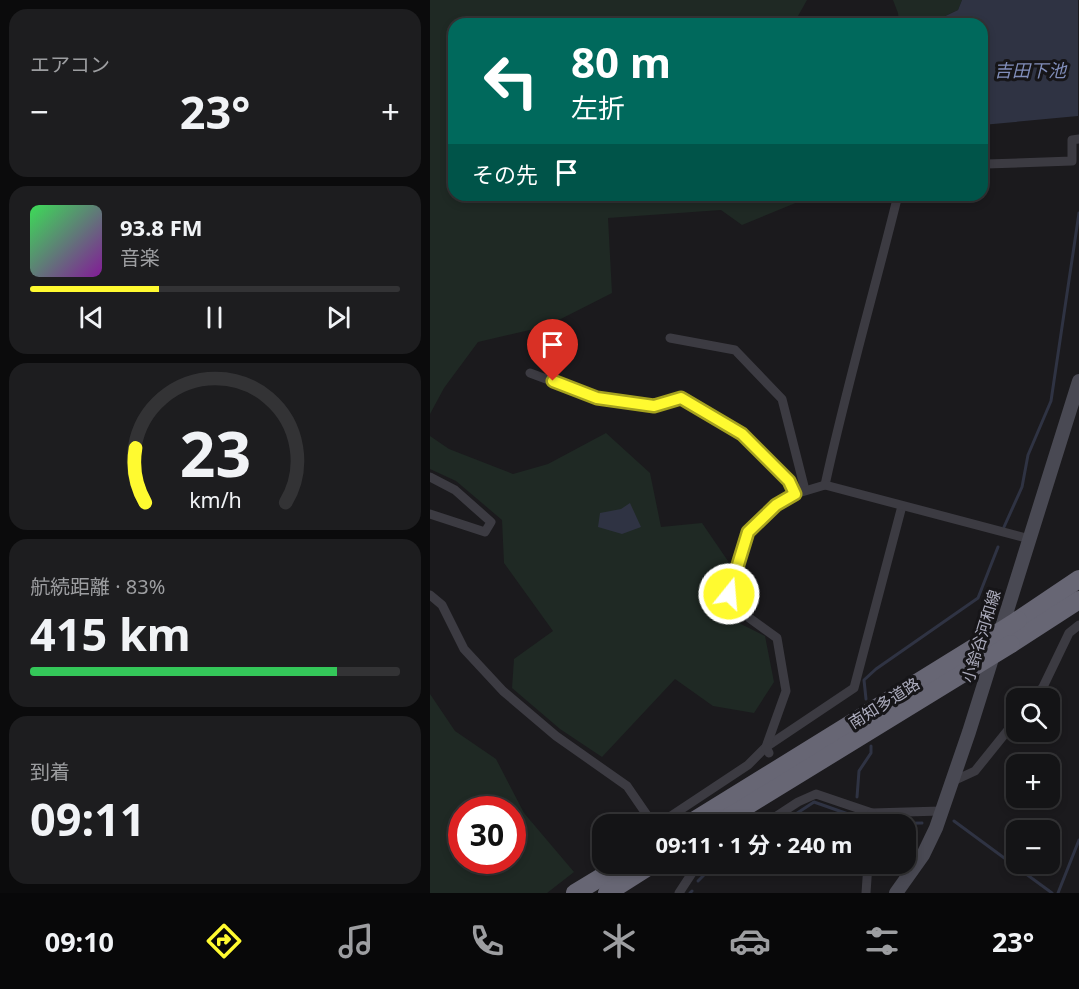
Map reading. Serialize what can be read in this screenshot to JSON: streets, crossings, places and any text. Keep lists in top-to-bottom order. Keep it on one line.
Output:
{"streets":{"highway":["南知多道路"],"main road":["小鈴谷河和線"]},"water":["吉田下池"],"page":{"tile":["エアコン",["航続距離 · 83%","415 km"],["到着","09:11"]],"turn":["80 m","左折"],"heat":["−","23°","+"],"then":"その先","song":["93.8 FM","音楽"],"map_buttons":["+","−"],"limit":"30","trip":"09:11 · 1 分 · 240 m","tabs":["09:10","23°"],"gauge":["23","km/h"]}}
